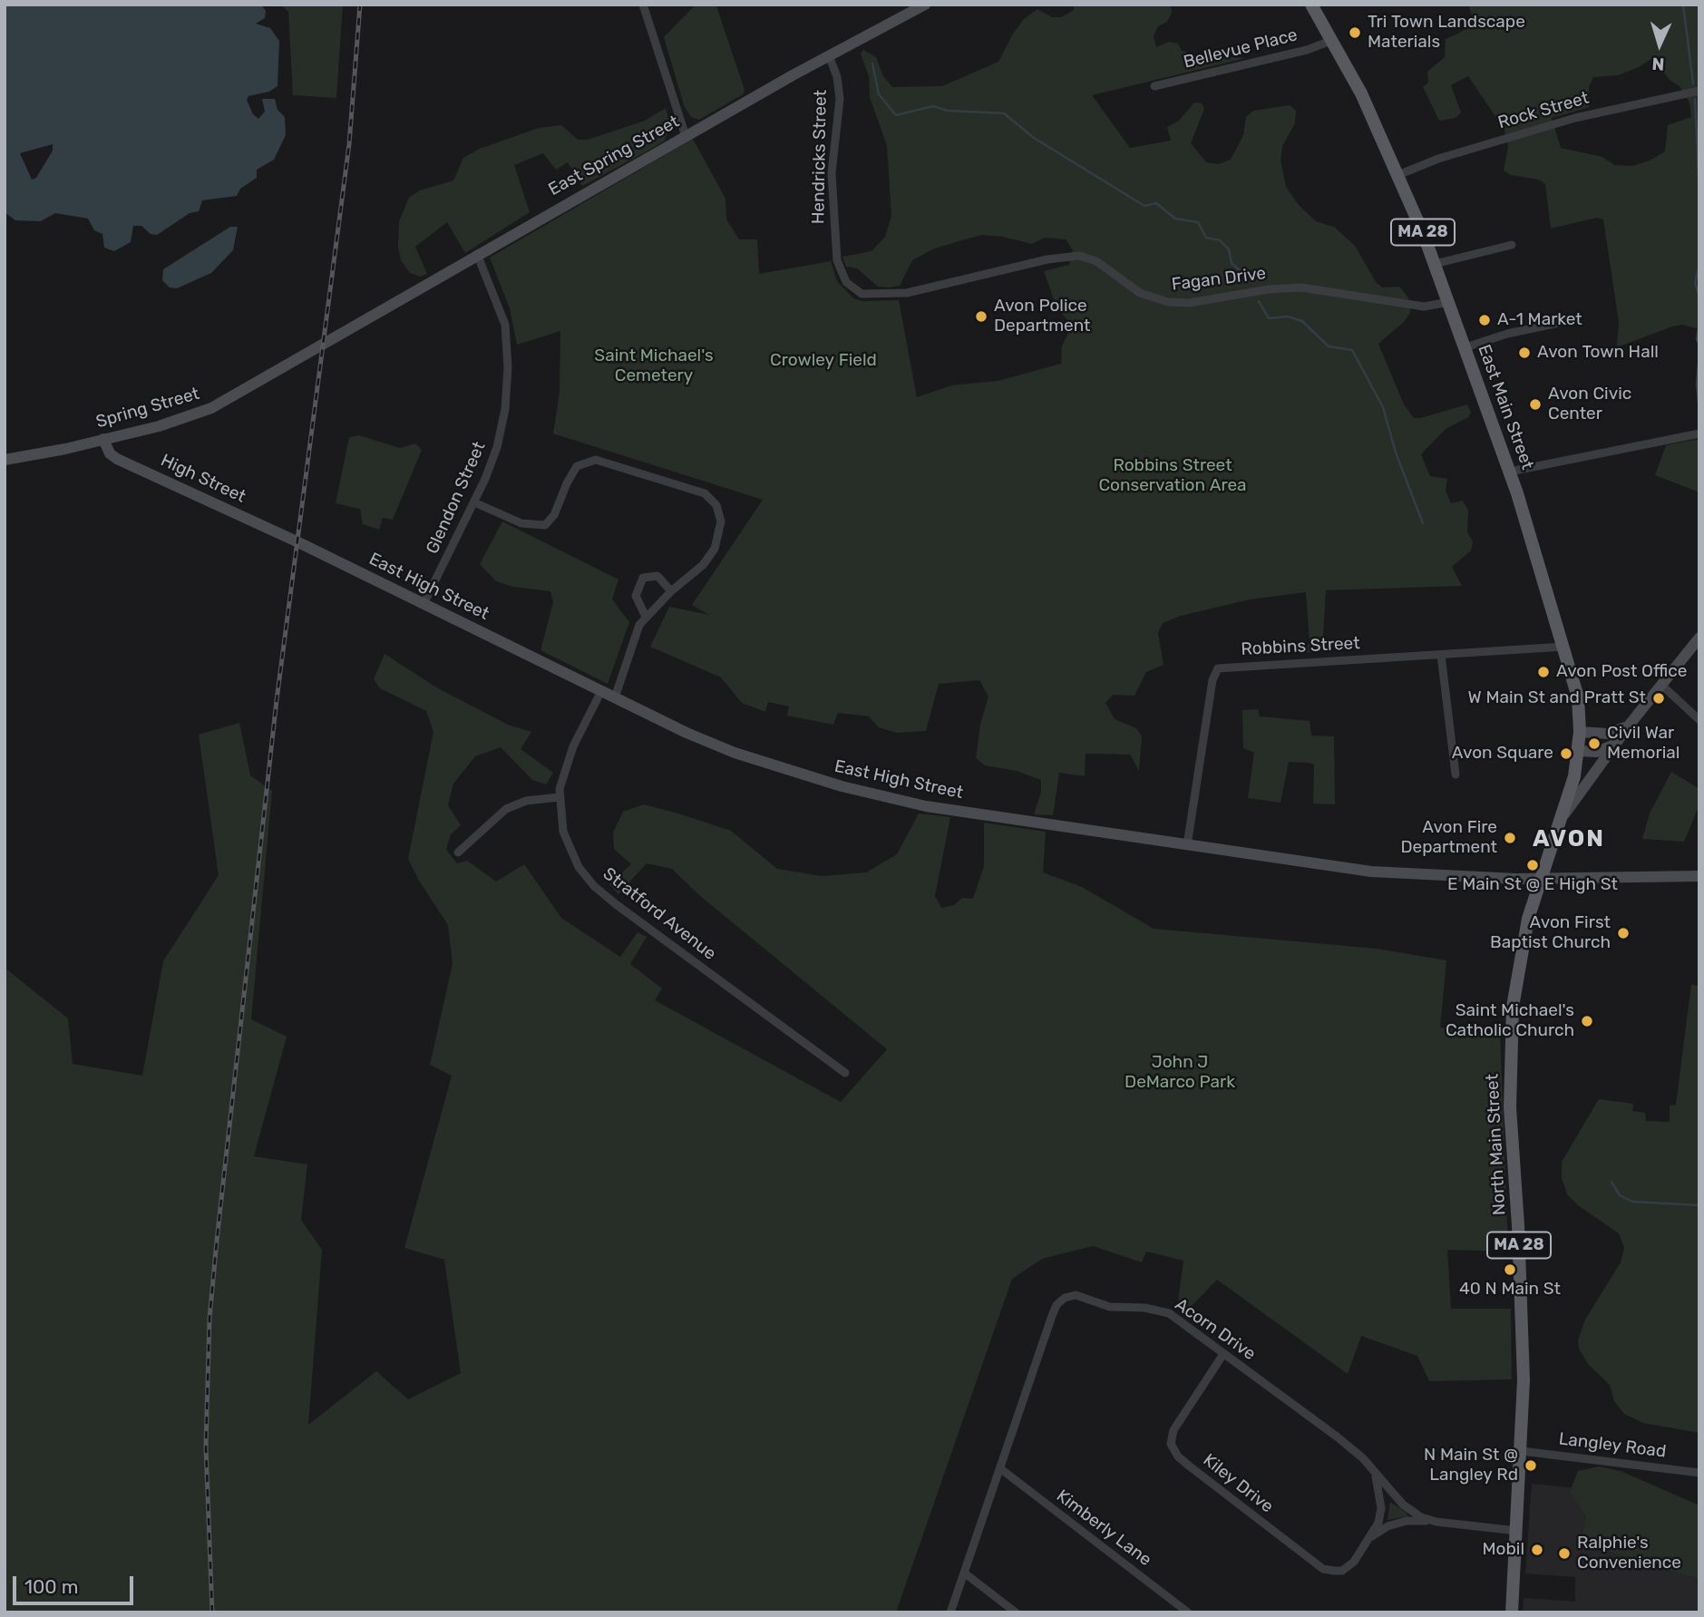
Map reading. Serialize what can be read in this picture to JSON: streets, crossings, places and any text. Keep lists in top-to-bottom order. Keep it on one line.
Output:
{"streets":{"main road":["East Spring Street","MA 28","East Main Street","Spring Street","High Street","East High Street","North Main Street"],"street":["Bellevue Place","Rock Street","Hendricks Street","Fagan Drive","Glendon Street","Robbins Street","Stratford Avenue","Acorn Drive","Langley Road","Kiley Drive","Kimberly Lane"]},"crossings":[["Bellevue Place","East Main Street"],["Rock Street","East Main Street"],["East Spring Street","Hendricks Street"],["East Spring Street","Spring Street"],["East Spring Street","Glendon Street"],["Hendricks Street","Fagan Drive"],["MA 28","East Main Street"],["MA 28","East High Street"],["MA 28","North Main Street"],["MA 28","Acorn Drive"],["MA 28","Langley Road"],["Fagan Drive","East Main Street"],["East Main Street","Robbins Street"],["Spring Street","High Street"],["High Street","East High Street"],["Glendon Street","East High Street"],["East High Street","Robbins Street"],["East High Street","Stratford Avenue"],["East High Street","North Main Street"],["North Main Street","Langley Road"],["Acorn Drive","Kiley Drive"],["Acorn Drive","Kimberly Lane"]],"districts":["AVON"],"parks":["Saint Michael's Cemetery","Crowley Field","Robbins Street Conservation Area","John J DeMarco Park"],"places":["Tri Town Landscape Materials","Avon Police Department","A-1 Market","Avon Town Hall","Avon Civic Center","Avon Post Office","W Main St and Pratt St","Civil War Memorial","Avon Square","Avon Fire Department","E Main St @ E High St","Avon First Baptist Church","Saint Michael's Catholic Church","40 N Main St","N Main St @ Langley Rd","Mobil","Ralphie's Convenience"],"scale_bar":"100 m","north":"bottom"}
